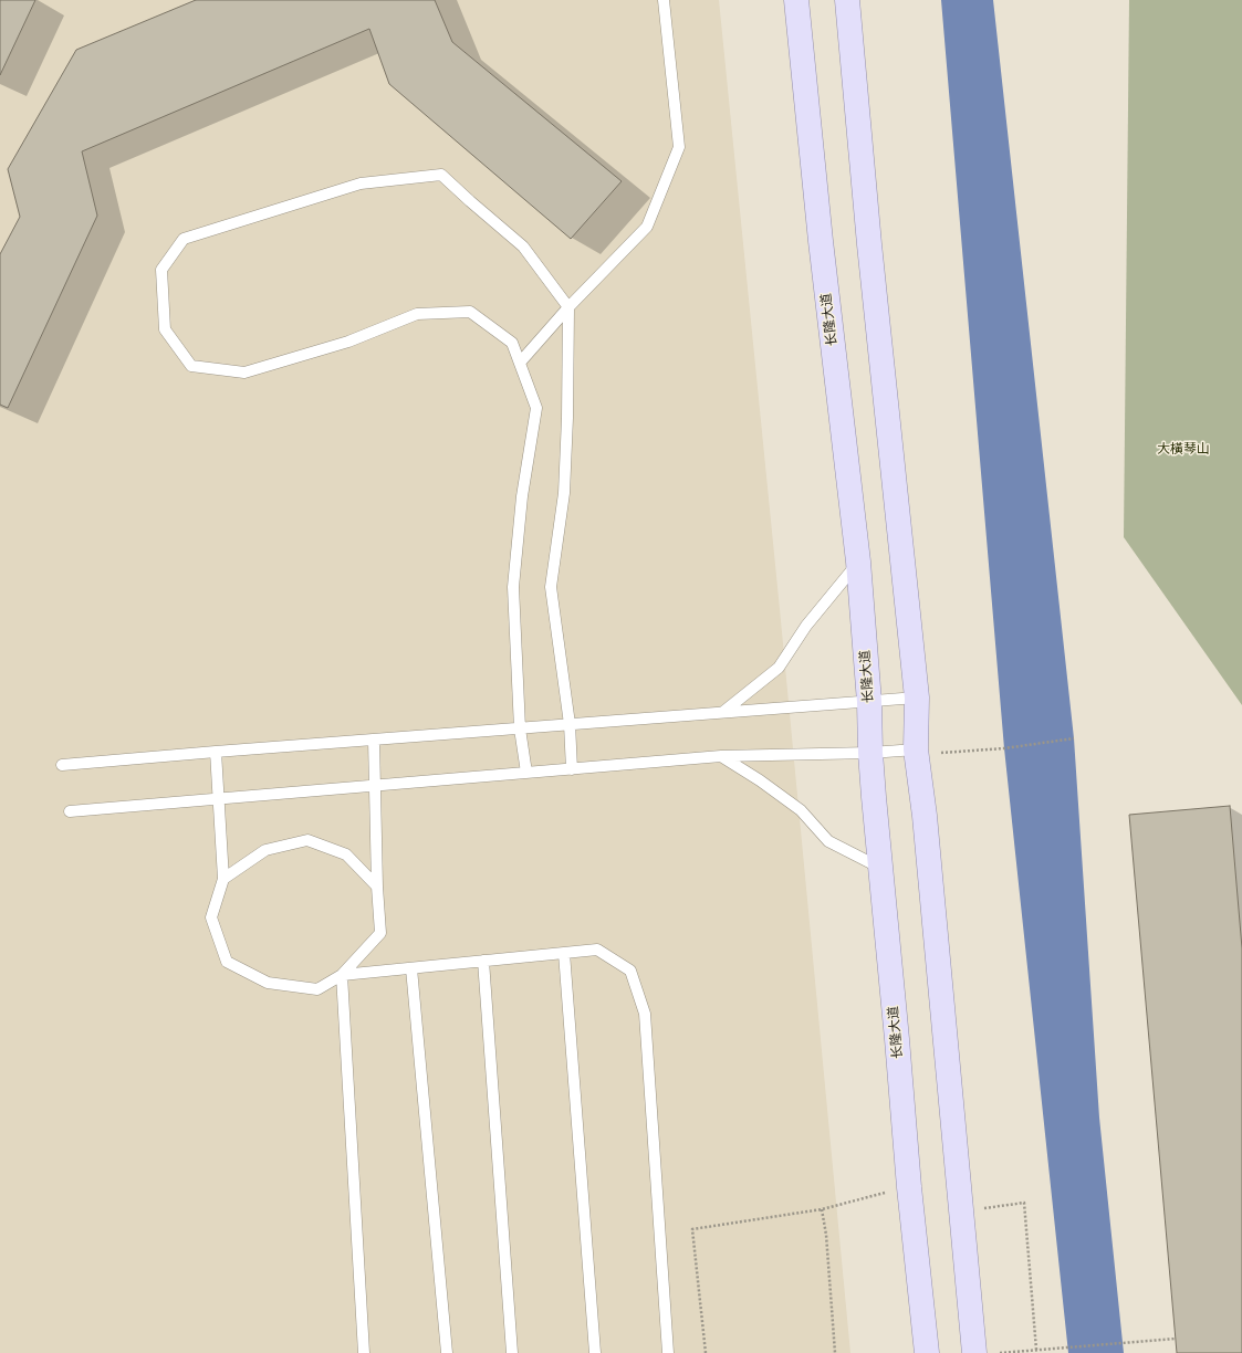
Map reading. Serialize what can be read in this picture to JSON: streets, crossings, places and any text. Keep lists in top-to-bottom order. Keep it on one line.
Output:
{"streets":{"main road":["长隆大道"]},"parks":["大橫琴山"]}
